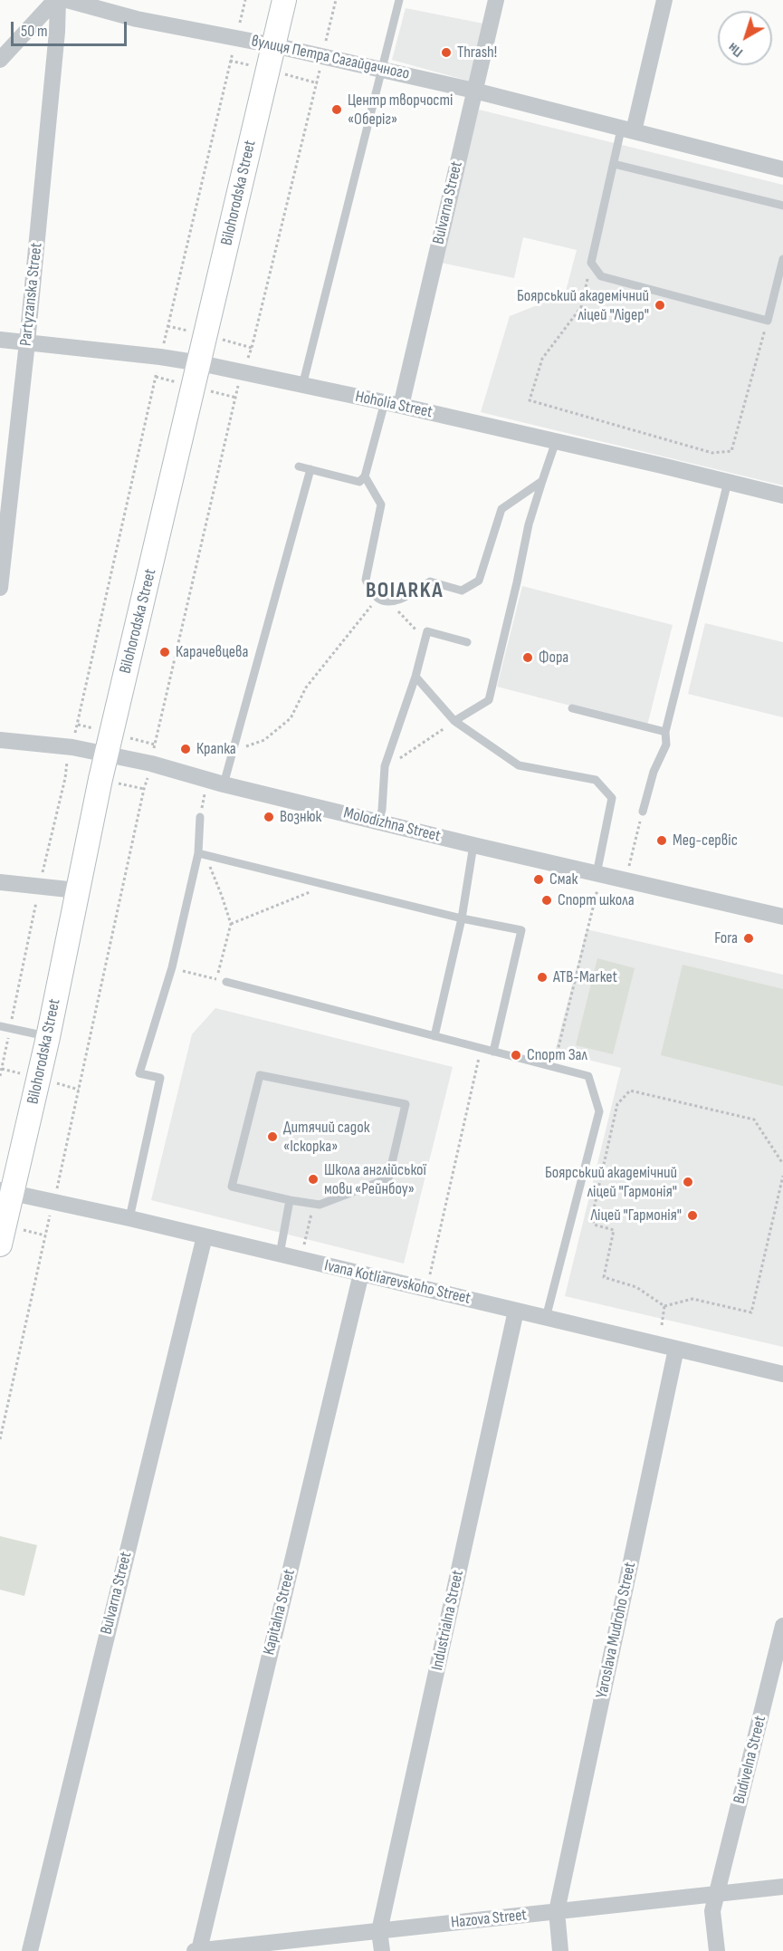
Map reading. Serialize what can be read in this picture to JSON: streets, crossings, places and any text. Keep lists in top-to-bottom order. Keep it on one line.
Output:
{"streets":{"street":["вулиця Петра Сагайдачного","Bilohorodska Street","Bulvarna Street","Partyzanska Street","Hoholia Street","Molodizhna Street","Ivana Kotliarevskoho Street","Kapitalna Street","Industrialna Street","Yaroslava Mudroho Street","Budivelna Street","Hazova Street"]},"crossings":[["вулиця Петра Сагайдачного","Bilohorodska Street"],["вулиця Петра Сагайдачного","Bulvarna Street"],["Bilohorodska Street","Hoholia Street"],["Bilohorodska Street","Molodizhna Street"],["Bilohorodska Street","Ivana Kotliarevskoho Street"],["Bulvarna Street","Hoholia Street"],["Bulvarna Street","Ivana Kotliarevskoho Street"],["Partyzanska Street","Hoholia Street"],["Ivana Kotliarevskoho Street","Kapitalna Street"],["Ivana Kotliarevskoho Street","Industrialna Street"],["Ivana Kotliarevskoho Street","Yaroslava Mudroho Street"],["Kapitalna Street","Hazova Street"],["Industrialna Street","Hazova Street"],["Yaroslava Mudroho Street","Hazova Street"],["Budivelna Street","Hazova Street"]],"districts":["BOIARKA"],"places":["Thrash!","Центр творчості «Оберіг»","Боярський академічний ліцей \"Лідер\"","Карачевцева","Фора","Крапка","Вознюк","Мед-сервіс","Смак","Спорт школа","Fora","ATB-Market","Спорт Зал","Дитячий садок «Іскорка»","Школа англійської мови «Рейнбоу»","Боярський академічний ліцей \"Гармонія\"","Ліцей \"Гармонія\""],"scale_bar":"50 m","north":"bottom left"}
